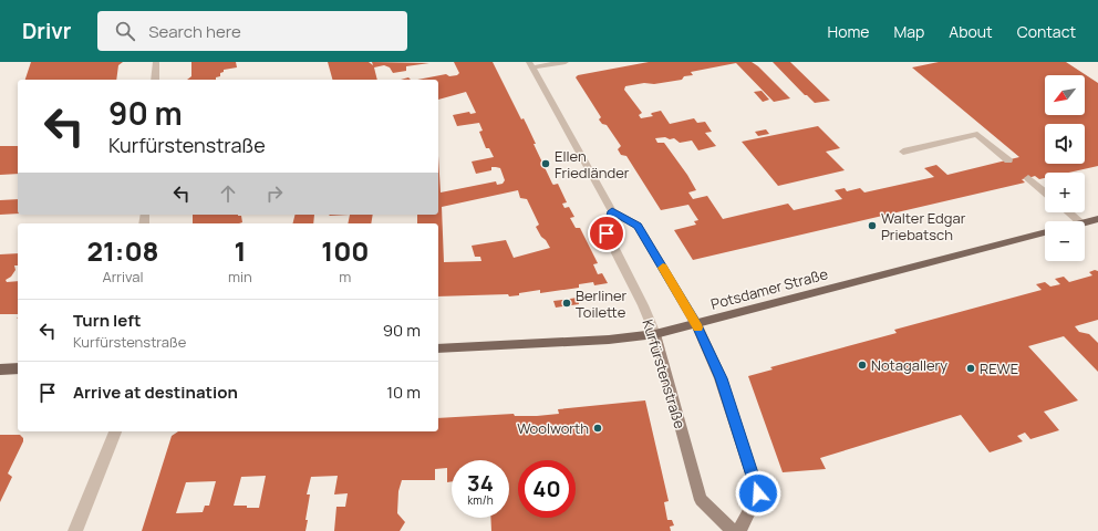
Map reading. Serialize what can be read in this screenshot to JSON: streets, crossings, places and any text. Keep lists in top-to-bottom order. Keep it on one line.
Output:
{"streets":{"main road":["Potsdamer Straße"],"street":["Kurfürstenstraße"]},"crossings":[["Potsdamer Straße","Kurfürstenstraße"]],"places":["Ellen Friedländer","Walter Edgar Priebatsch","Berliner Toilette","Notagallery","REWE","Woolworth"],"north":"bottom left","page":{"header":"Drivr","search":"Search here","nav":["Home","Map","About","Contact"],"map_buttons":["+","−"],"turn":["90 m","Kurfürstenstraße"],"eta":["21:08","Arrival","1","min","100","m"],"list":[{"name":"Turn left","note":"Kurfürstenstraße","value":"90 m"},{"name":"Arrive at destination","value":"10 m"}],"speed":"34 km/h","limit":"40"}}
